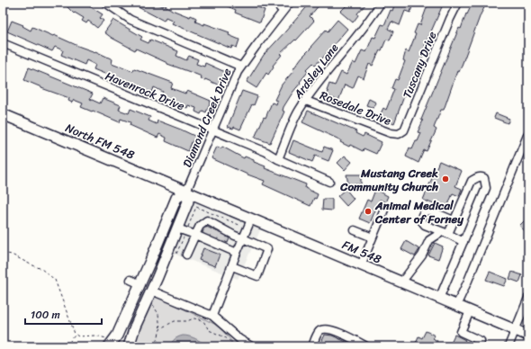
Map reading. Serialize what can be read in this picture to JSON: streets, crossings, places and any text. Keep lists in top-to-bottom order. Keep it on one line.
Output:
{"streets":{"main road":["North FM 548","FM 548"],"street":["Tuscany Drive","Ardsley Lane","Havenrock Drive","Rosedale Drive","Diamond Creek Drive"]},"crossings":[["Tuscany Drive","Rosedale Drive"],["Ardsley Lane","Havenrock Drive"],["Ardsley Lane","Rosedale Drive"],["Havenrock Drive","Diamond Creek Drive"],["Diamond Creek Drive","North FM 548"],["Diamond Creek Drive","FM 548"],["North FM 548","FM 548"]],"places":["Mustang Creek Community Church","Animal Medical Center of Forney"],"scale_bar":"100 m"}
